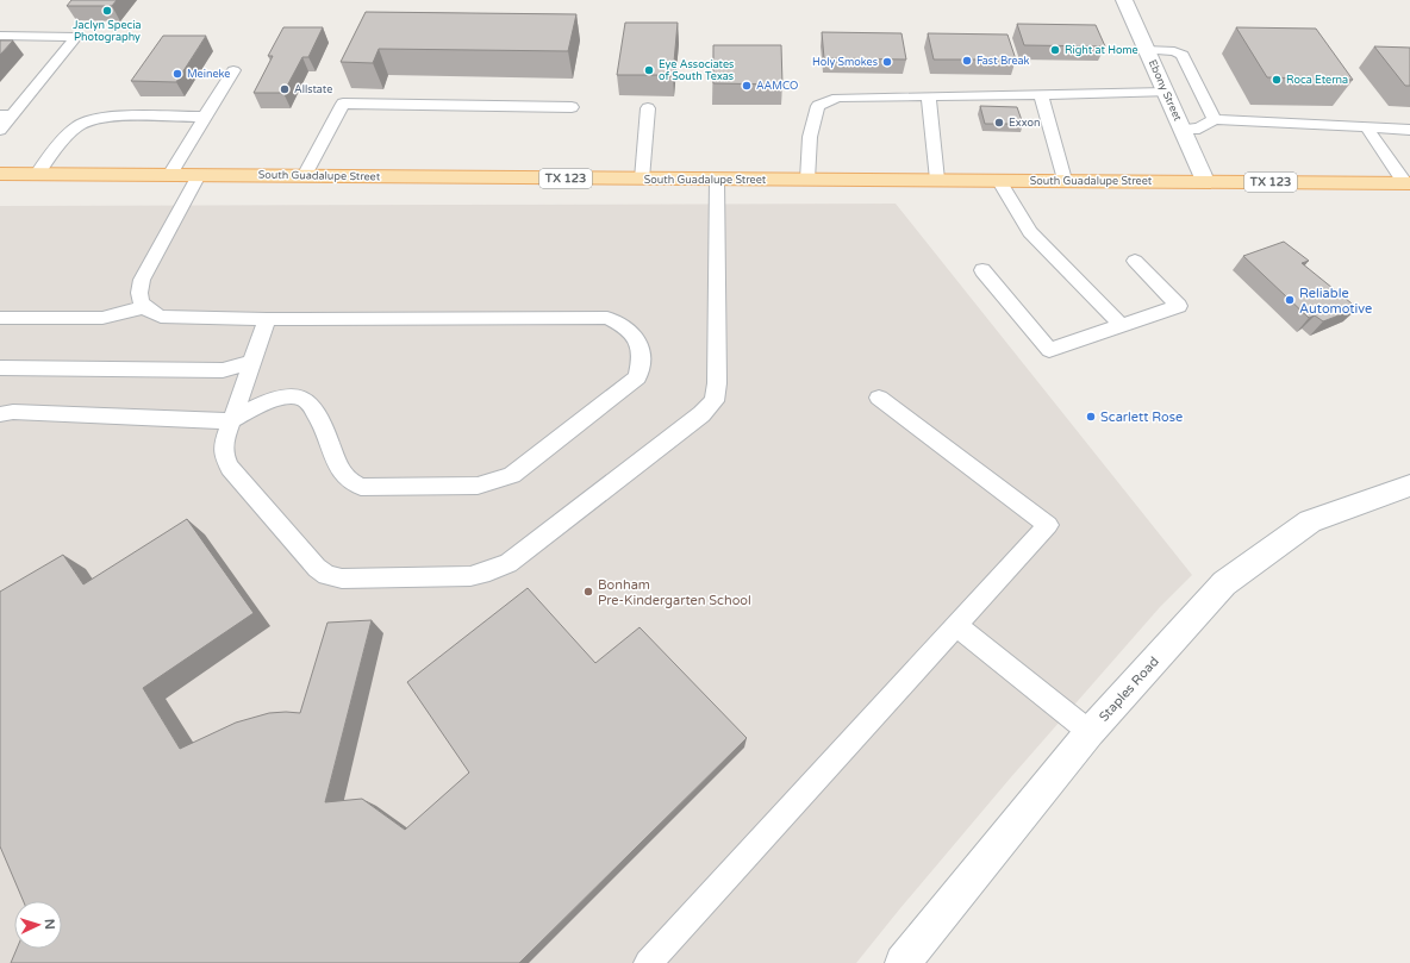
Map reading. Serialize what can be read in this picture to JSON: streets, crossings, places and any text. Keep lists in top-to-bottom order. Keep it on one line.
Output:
{"streets":{"main road":["Ebony Street","South Guadalupe Street","TX 123","Staples Road"]},"crossings":[["Ebony Street","South Guadalupe Street"]],"places":["Jaclyn Specia Photography","Right at Home","Fast Break","Holy Smokes","Eye Associates of South Texas","Meineke","Roca Eterna","AAMCO","Allstate","Exxon","Reliable Automotive","Scarlett Rose","Bonham Pre-Kindergarten School"],"north":"right"}
